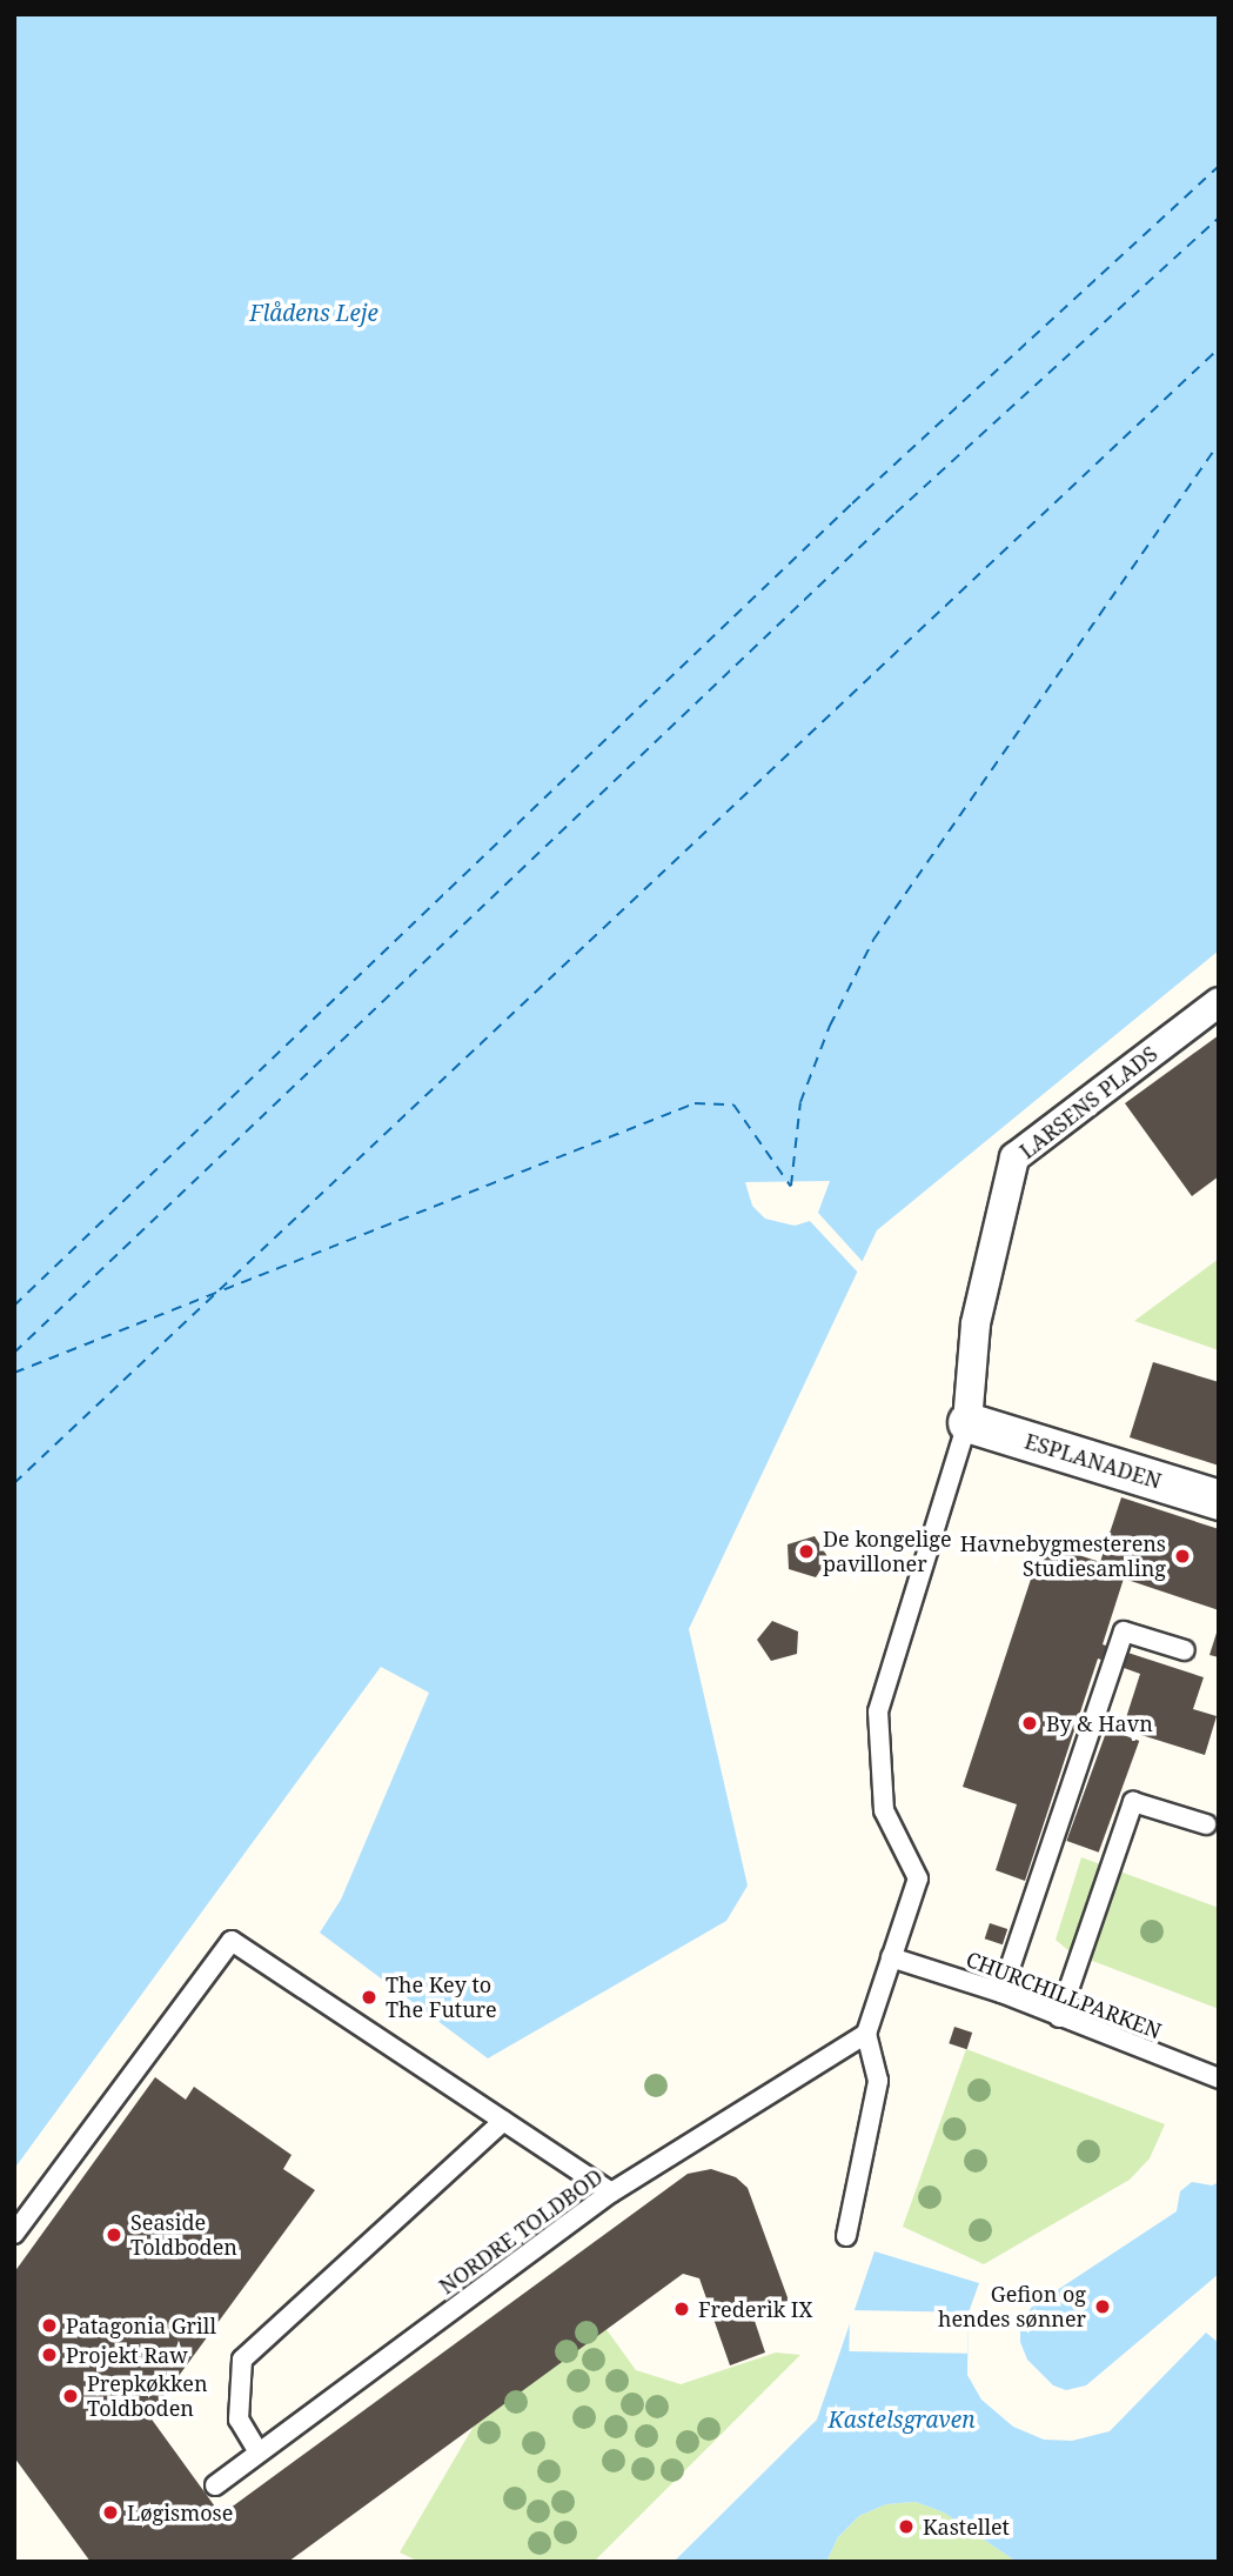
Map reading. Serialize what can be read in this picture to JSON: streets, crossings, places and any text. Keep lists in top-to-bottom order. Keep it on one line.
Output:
{"streets":{"street":["LARSENS PLADS","ESPLANADEN"],"lane":["CHURCHILLPARKEN","NORDRE TOLDBOD"]},"crossings":[["LARSENS PLADS","ESPLANADEN"]],"water":["Flådens Leje","Kastelsgraven"],"places":["De kongelige pavilloner","Havnebygmesterens Studiesamling","By & Havn","The Key to The Future","Seaside Toldboden","Gefion og hendes sønner","Frederik IX","Patagonia Grill","Projekt Raw","Prepkøkken Toldboden","Løgismose","Kastellet"]}
